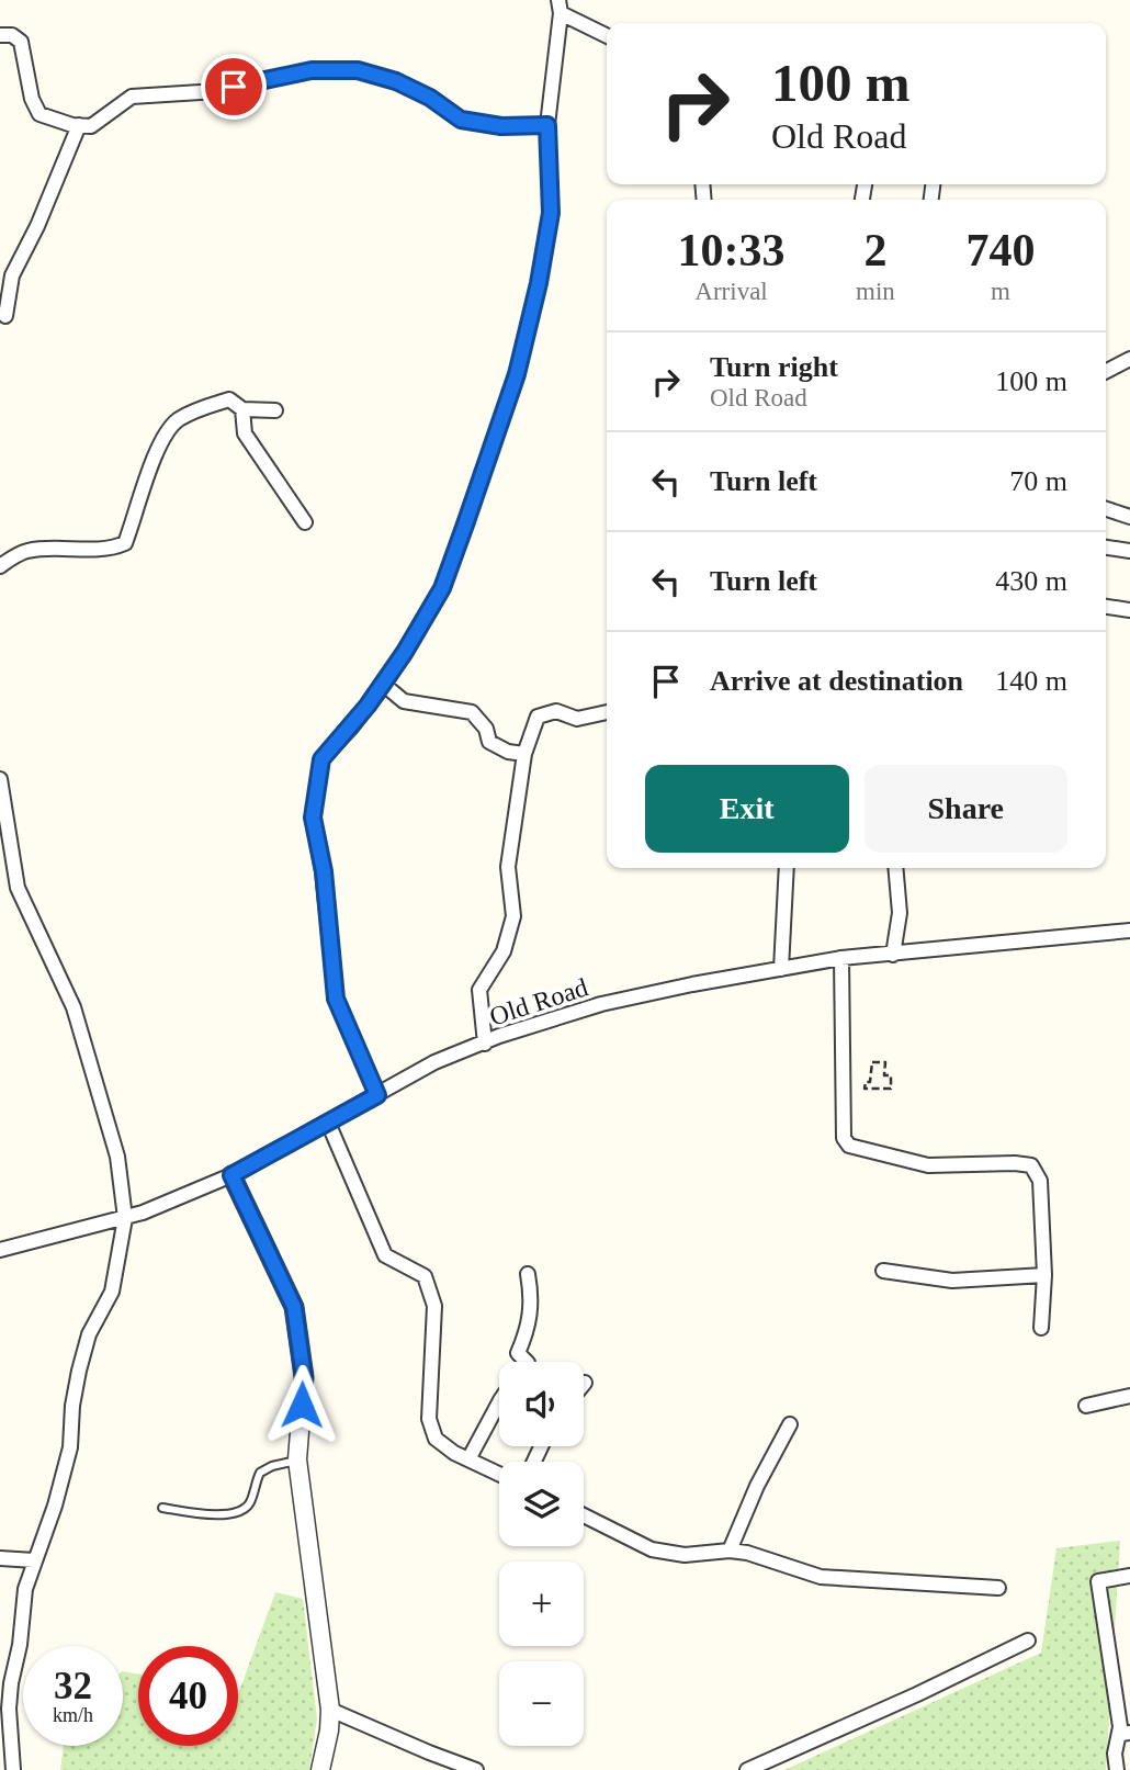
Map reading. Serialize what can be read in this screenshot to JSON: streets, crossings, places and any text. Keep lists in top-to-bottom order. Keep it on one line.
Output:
{"streets":{"street":["Old Road"]},"page":{"turn":["100 m","Old Road"],"eta":["10:33","Arrival","2","min","740","m"],"list":[{"name":"Turn right","note":"Old Road","value":"100 m"},{"name":"Turn left","value":"70 m"},{"name":"Turn left","value":"430 m"},{"name":"Arrive at destination","value":"140 m"}],"buttons":["Exit","Share"],"map_buttons":["+","−"],"speed":"32 km/h","limit":"40"}}
